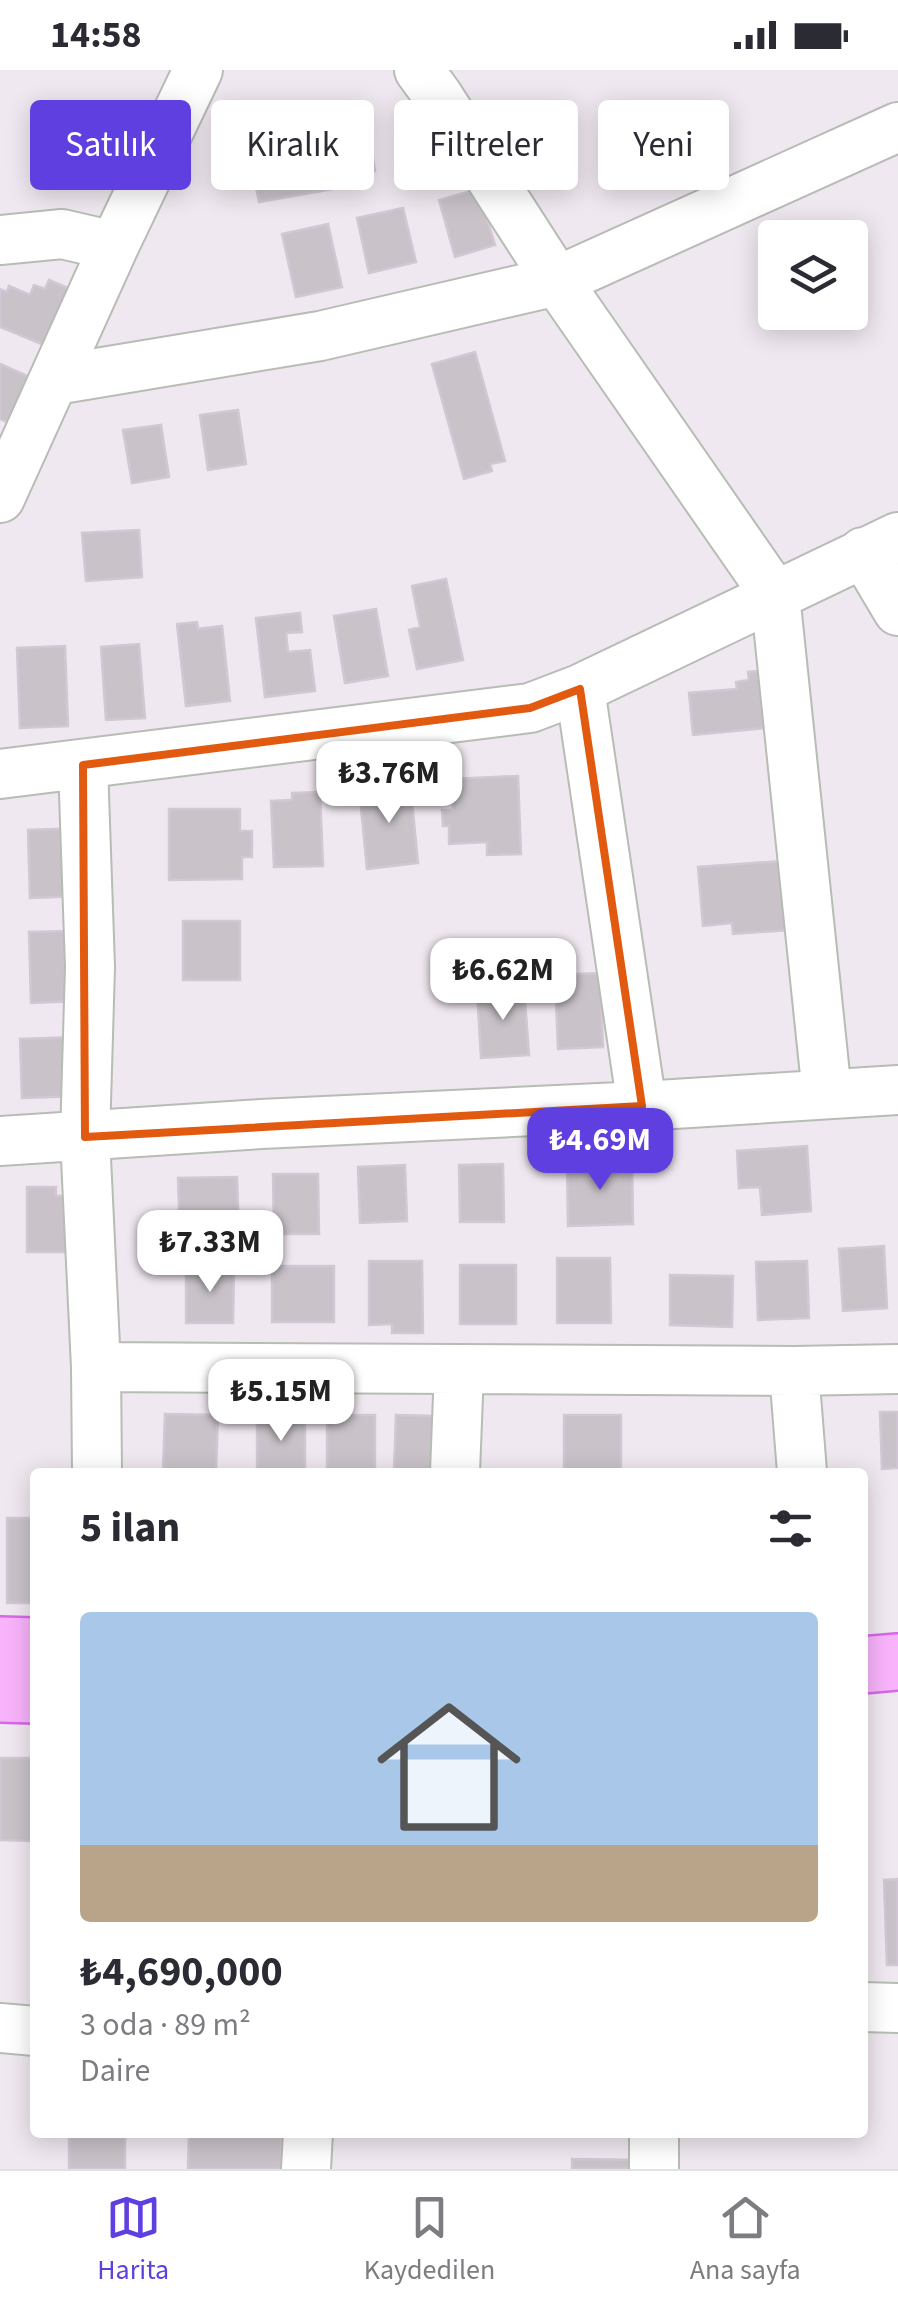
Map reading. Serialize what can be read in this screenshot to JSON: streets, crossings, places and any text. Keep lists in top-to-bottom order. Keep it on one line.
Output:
{"page":{"status":"14:58","chip":["Satılık","Kiralık","Filtreler","Yeni"],"price":["₺3.76M","₺6.62M","₺4.69M","₺7.33M","₺5.15M"],"heading":"5 ilan","list":[{"name":"₺4,690,000","note":"3 oda · 89 m² · Daire"}],"tabs":["Harita","Kaydedilen","Ana sayfa"]}}
